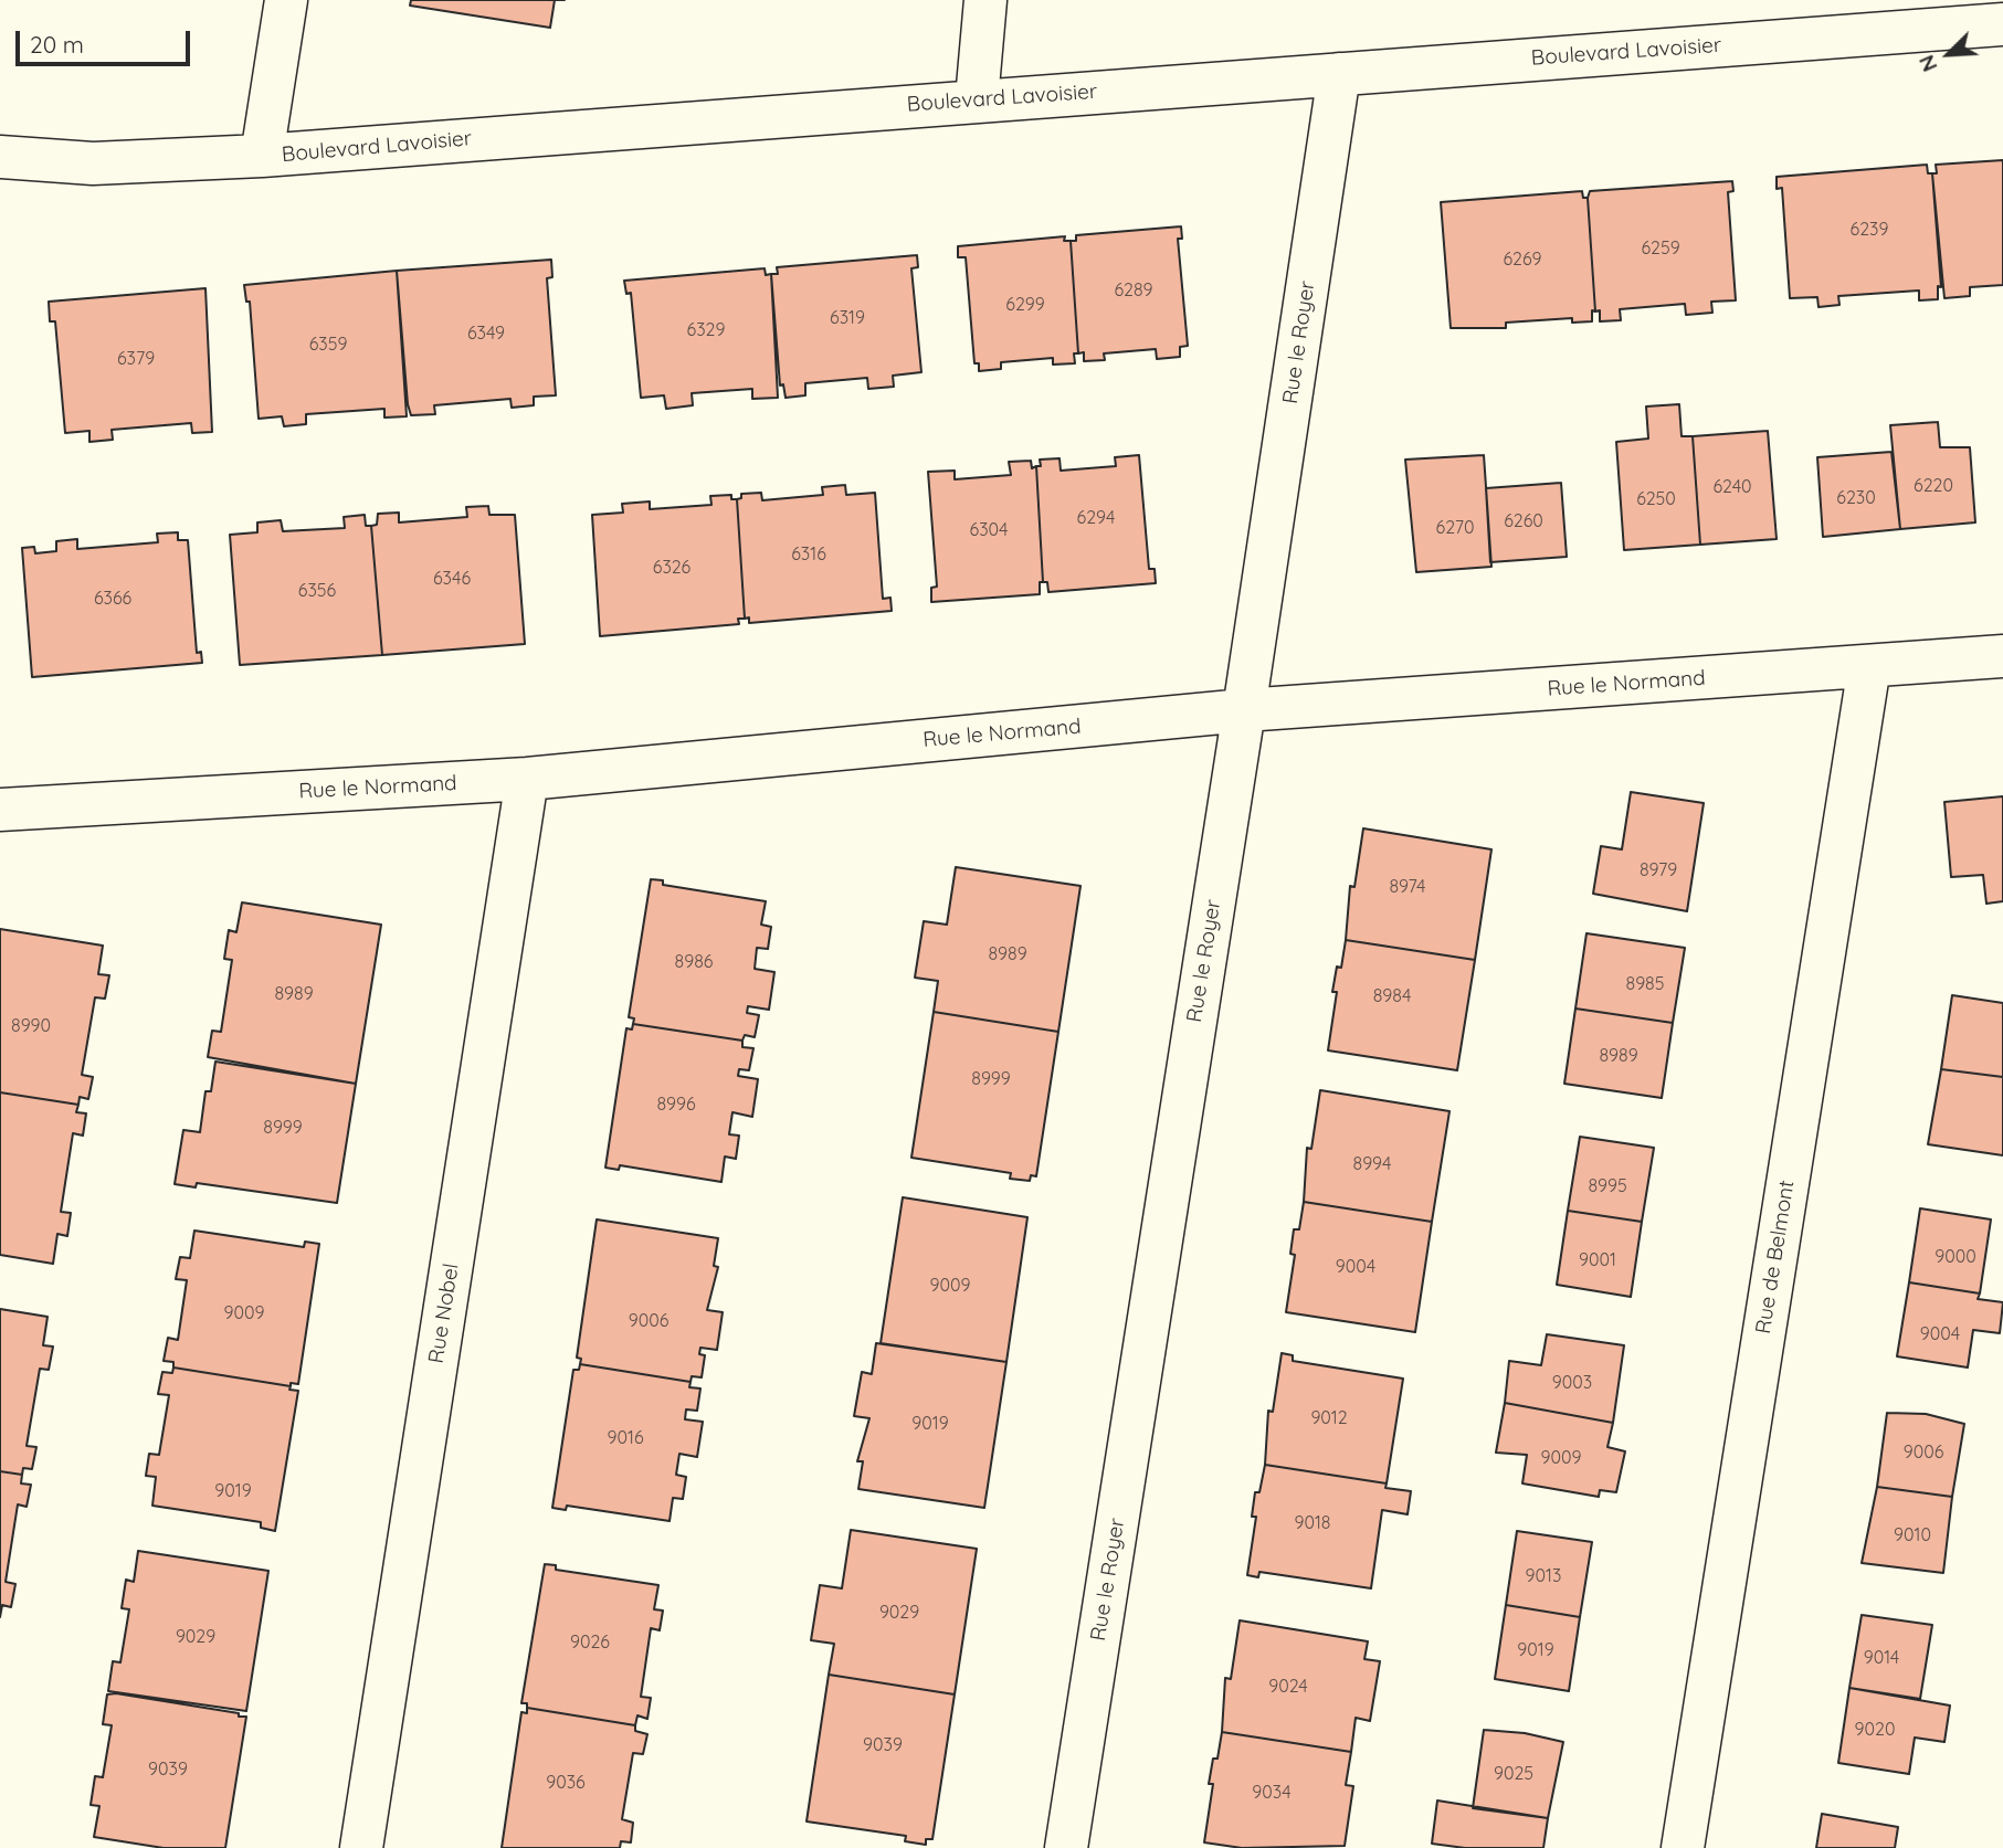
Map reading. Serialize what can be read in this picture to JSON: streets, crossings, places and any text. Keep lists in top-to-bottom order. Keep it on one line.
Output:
{"streets":{"street":["Boulevard Lavoisier","Rue le Royer","Rue le Normand","Rue de Belmont","Rue Nobel"]},"crossings":[["Boulevard Lavoisier","Rue le Royer"],["Rue le Royer","Rue le Normand"],["Rue le Normand","Rue de Belmont"],["Rue le Normand","Rue Nobel"]],"house_numbers":["6239","6259","6269","6289","6299","6319","6329","6349","6359","6379","6220","6240","6230","6250","6294","6260","6270","6304","6316","6326","6346","6356","6366","8979","8974","8989","8986","8985","8989","8984","8990","8989","8999","8996","8999","8994","8995","9000","9001","9004","9009","9009","9006","9004","9003","9012","9019","9016","9006","9009","9019","9018","9010","9013","9029","9029","9026","9019","9014","9024","9020","9039","9039","9025","9036","9034"],"scale_bar":"20 m","north":"bottom left"}
